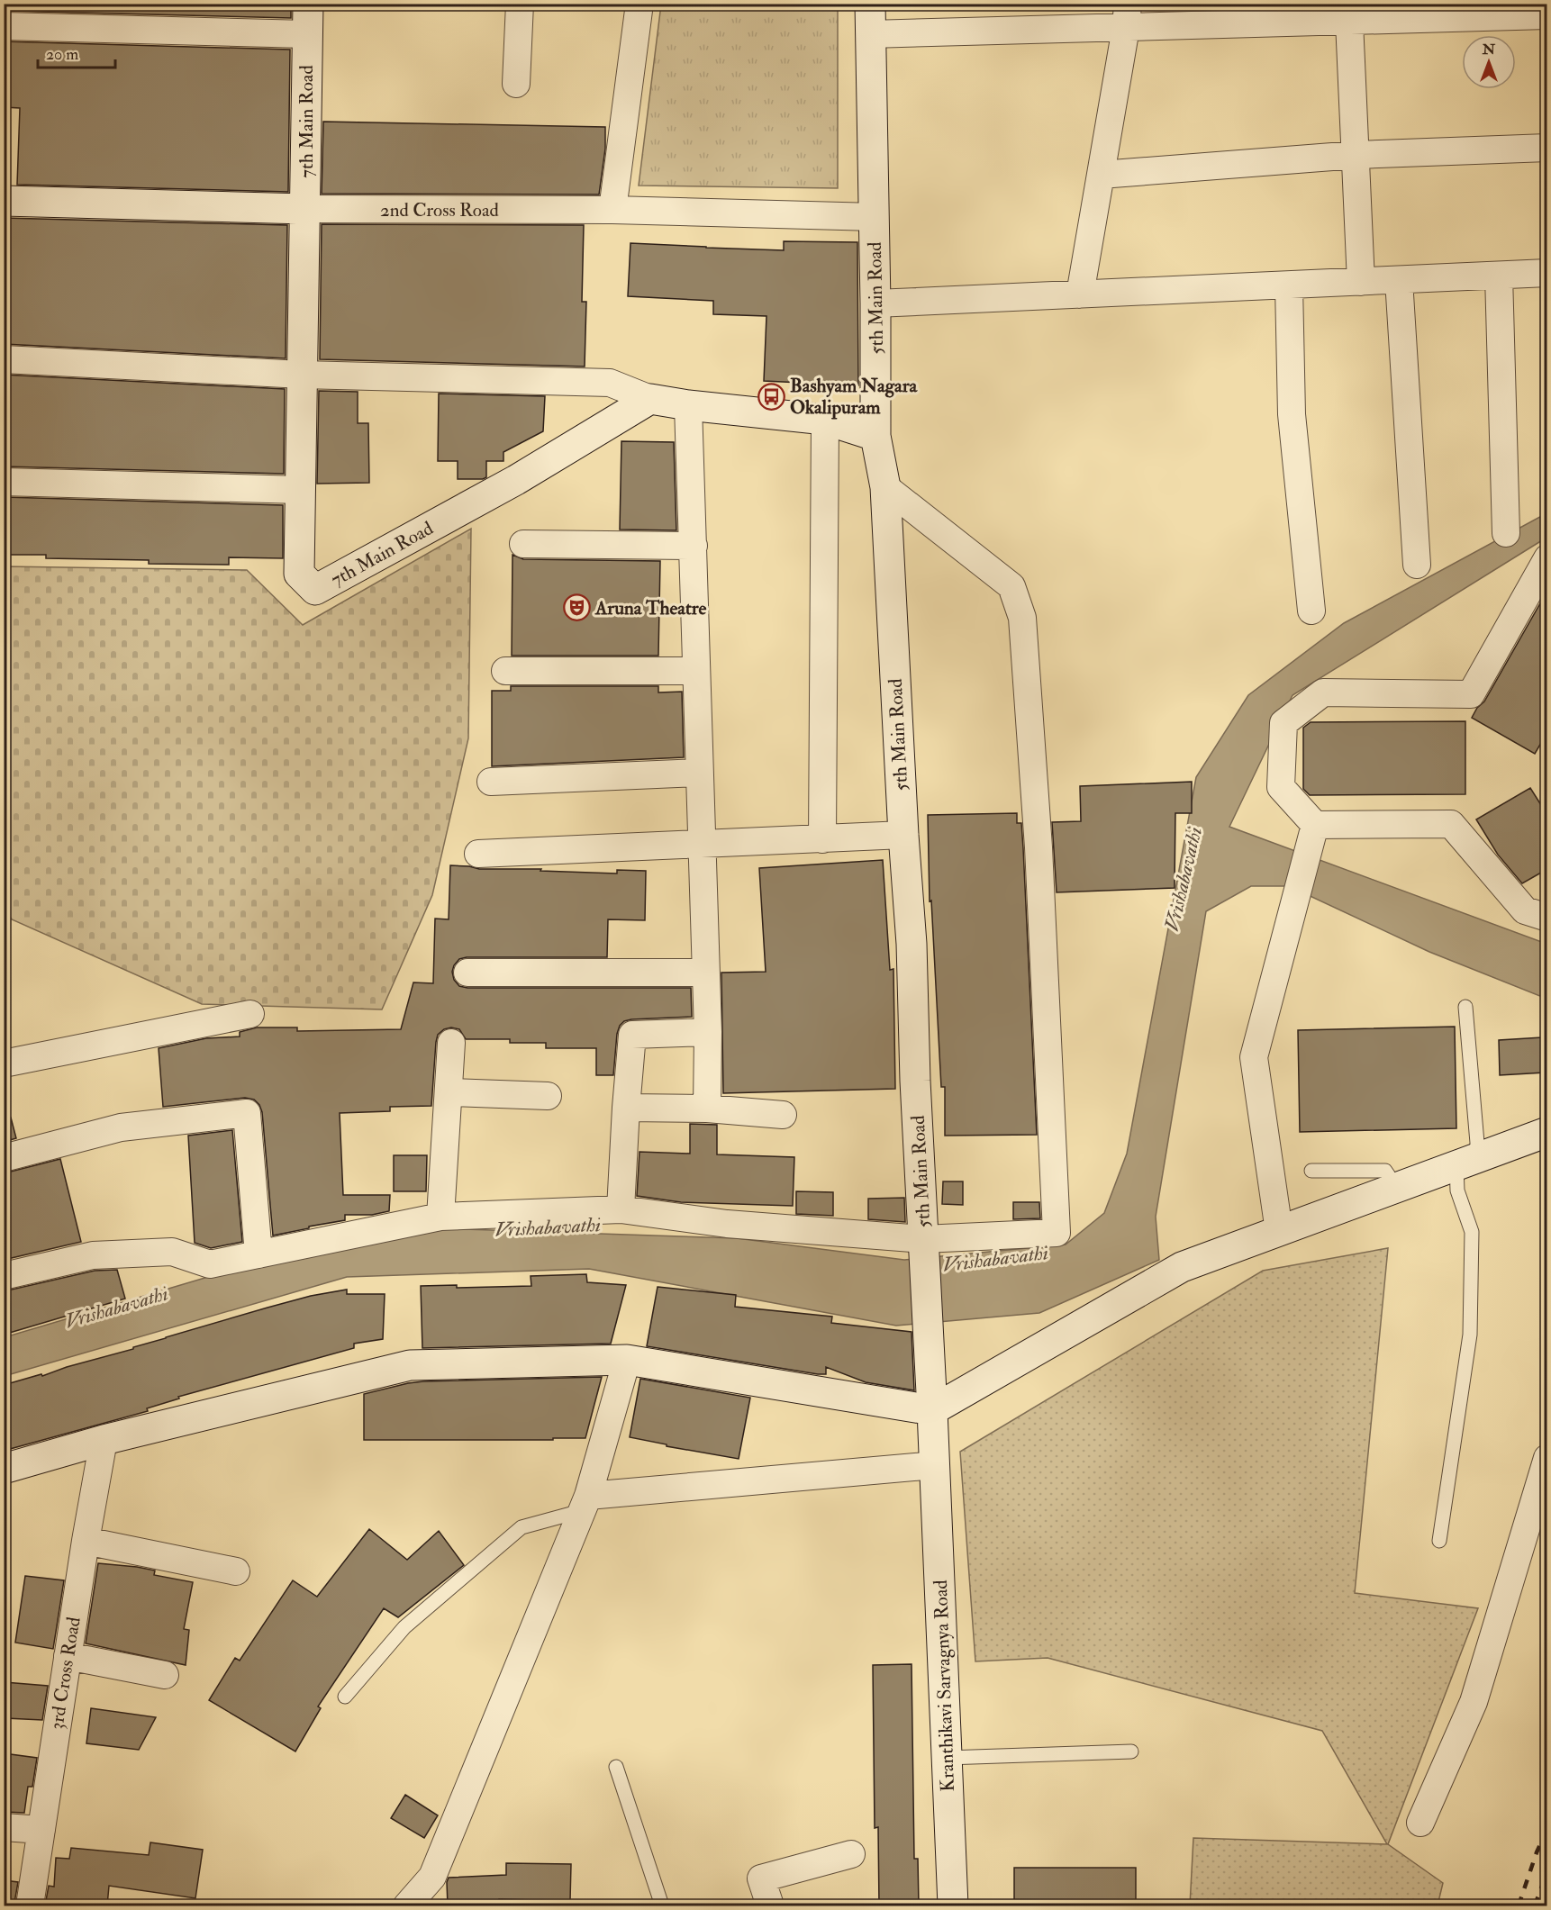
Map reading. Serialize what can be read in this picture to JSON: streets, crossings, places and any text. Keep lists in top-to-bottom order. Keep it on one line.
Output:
{"streets":{"street":["7th Main Road","2nd Cross Road","5th Main Road","3rd Cross Road","Kranthikavi Sarvagnya Road"]},"crossings":[["7th Main Road","2nd Cross Road"],["2nd Cross Road","5th Main Road"],["5th Main Road","Kranthikavi Sarvagnya Road"]],"water":["Vrishabavathi"],"places":{"bus stop":["Bashyam Nagara Okalipuram"],"theatre":["Aruna Theatre"]},"scale_bar":"20 m","north":"top"}
